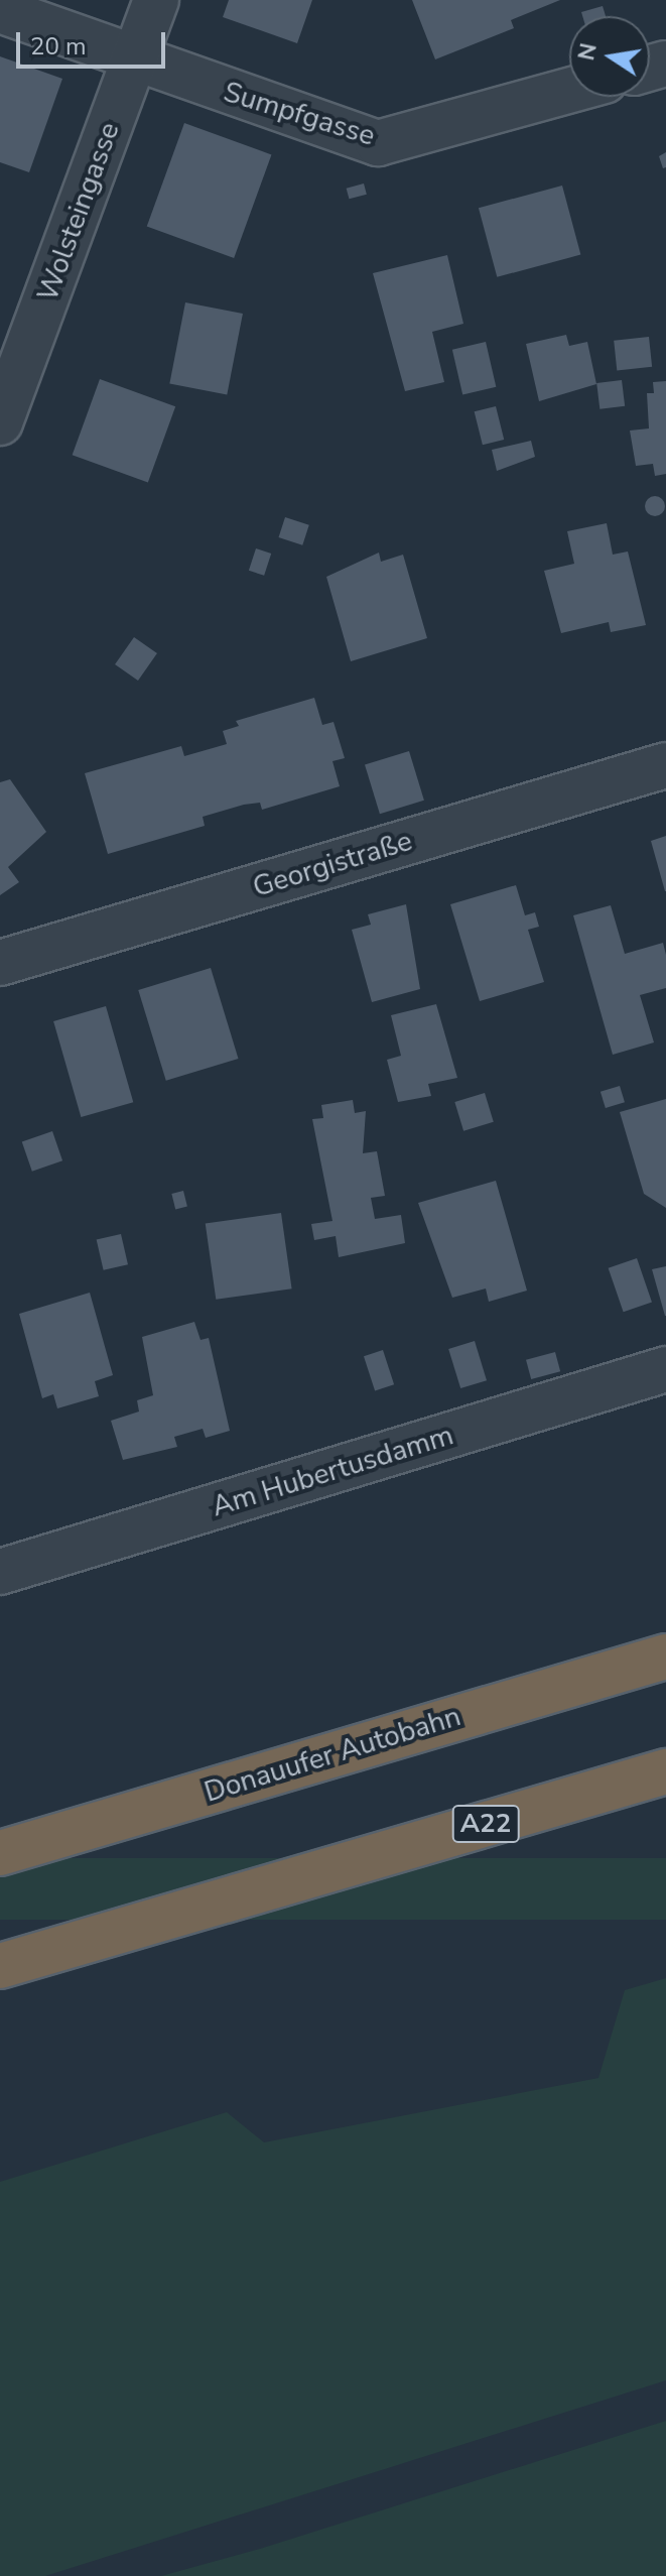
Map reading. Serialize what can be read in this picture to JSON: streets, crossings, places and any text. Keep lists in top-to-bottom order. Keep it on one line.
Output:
{"streets":{"highway":["Donauufer Autobahn","A22"],"street":["Sumpfgasse","Wolsteingasse","Georgistraße","Am Hubertusdamm"]},"crossings":[["Sumpfgasse","Wolsteingasse"]],"scale_bar":"20 m","north":"left"}
